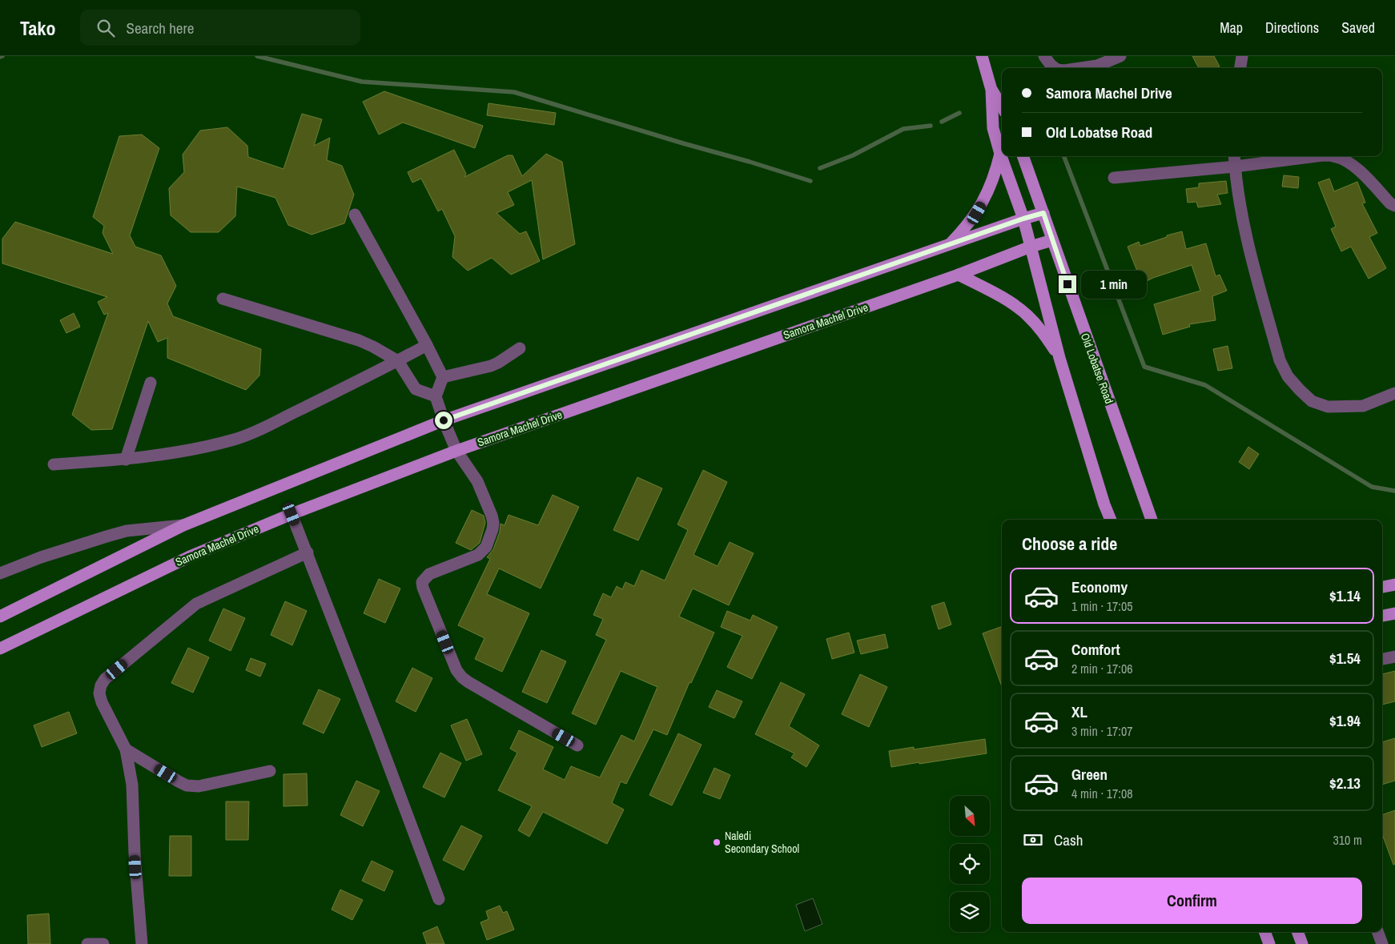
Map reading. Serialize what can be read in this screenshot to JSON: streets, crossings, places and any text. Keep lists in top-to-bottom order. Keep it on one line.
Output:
{"streets":{"main road":["Samora Machel Drive","Old Lobatse Road"]},"crossings":[["Samora Machel Drive","Old Lobatse Road"]],"places":["Naledi Secondary School"],"north":"bottom right","page":{"header":"Tako","search":"Search here","nav":["Map","Directions","Saved"],"banner":["Samora Machel Drive","Old Lobatse Road"],"bubble":"1 min","heading":"Choose a ride","list":[{"name":"Economy","note":"1 min · 17:05","value":"$1.14"},{"name":"Comfort","note":"2 min · 17:06","value":"$1.54"},{"name":"XL","note":"3 min · 17:07","value":"$1.94"},{"name":"Green","note":"4 min · 17:08","value":"$2.13"}],"pay":["Cash","310 m"],"buttons":"Confirm"}}
